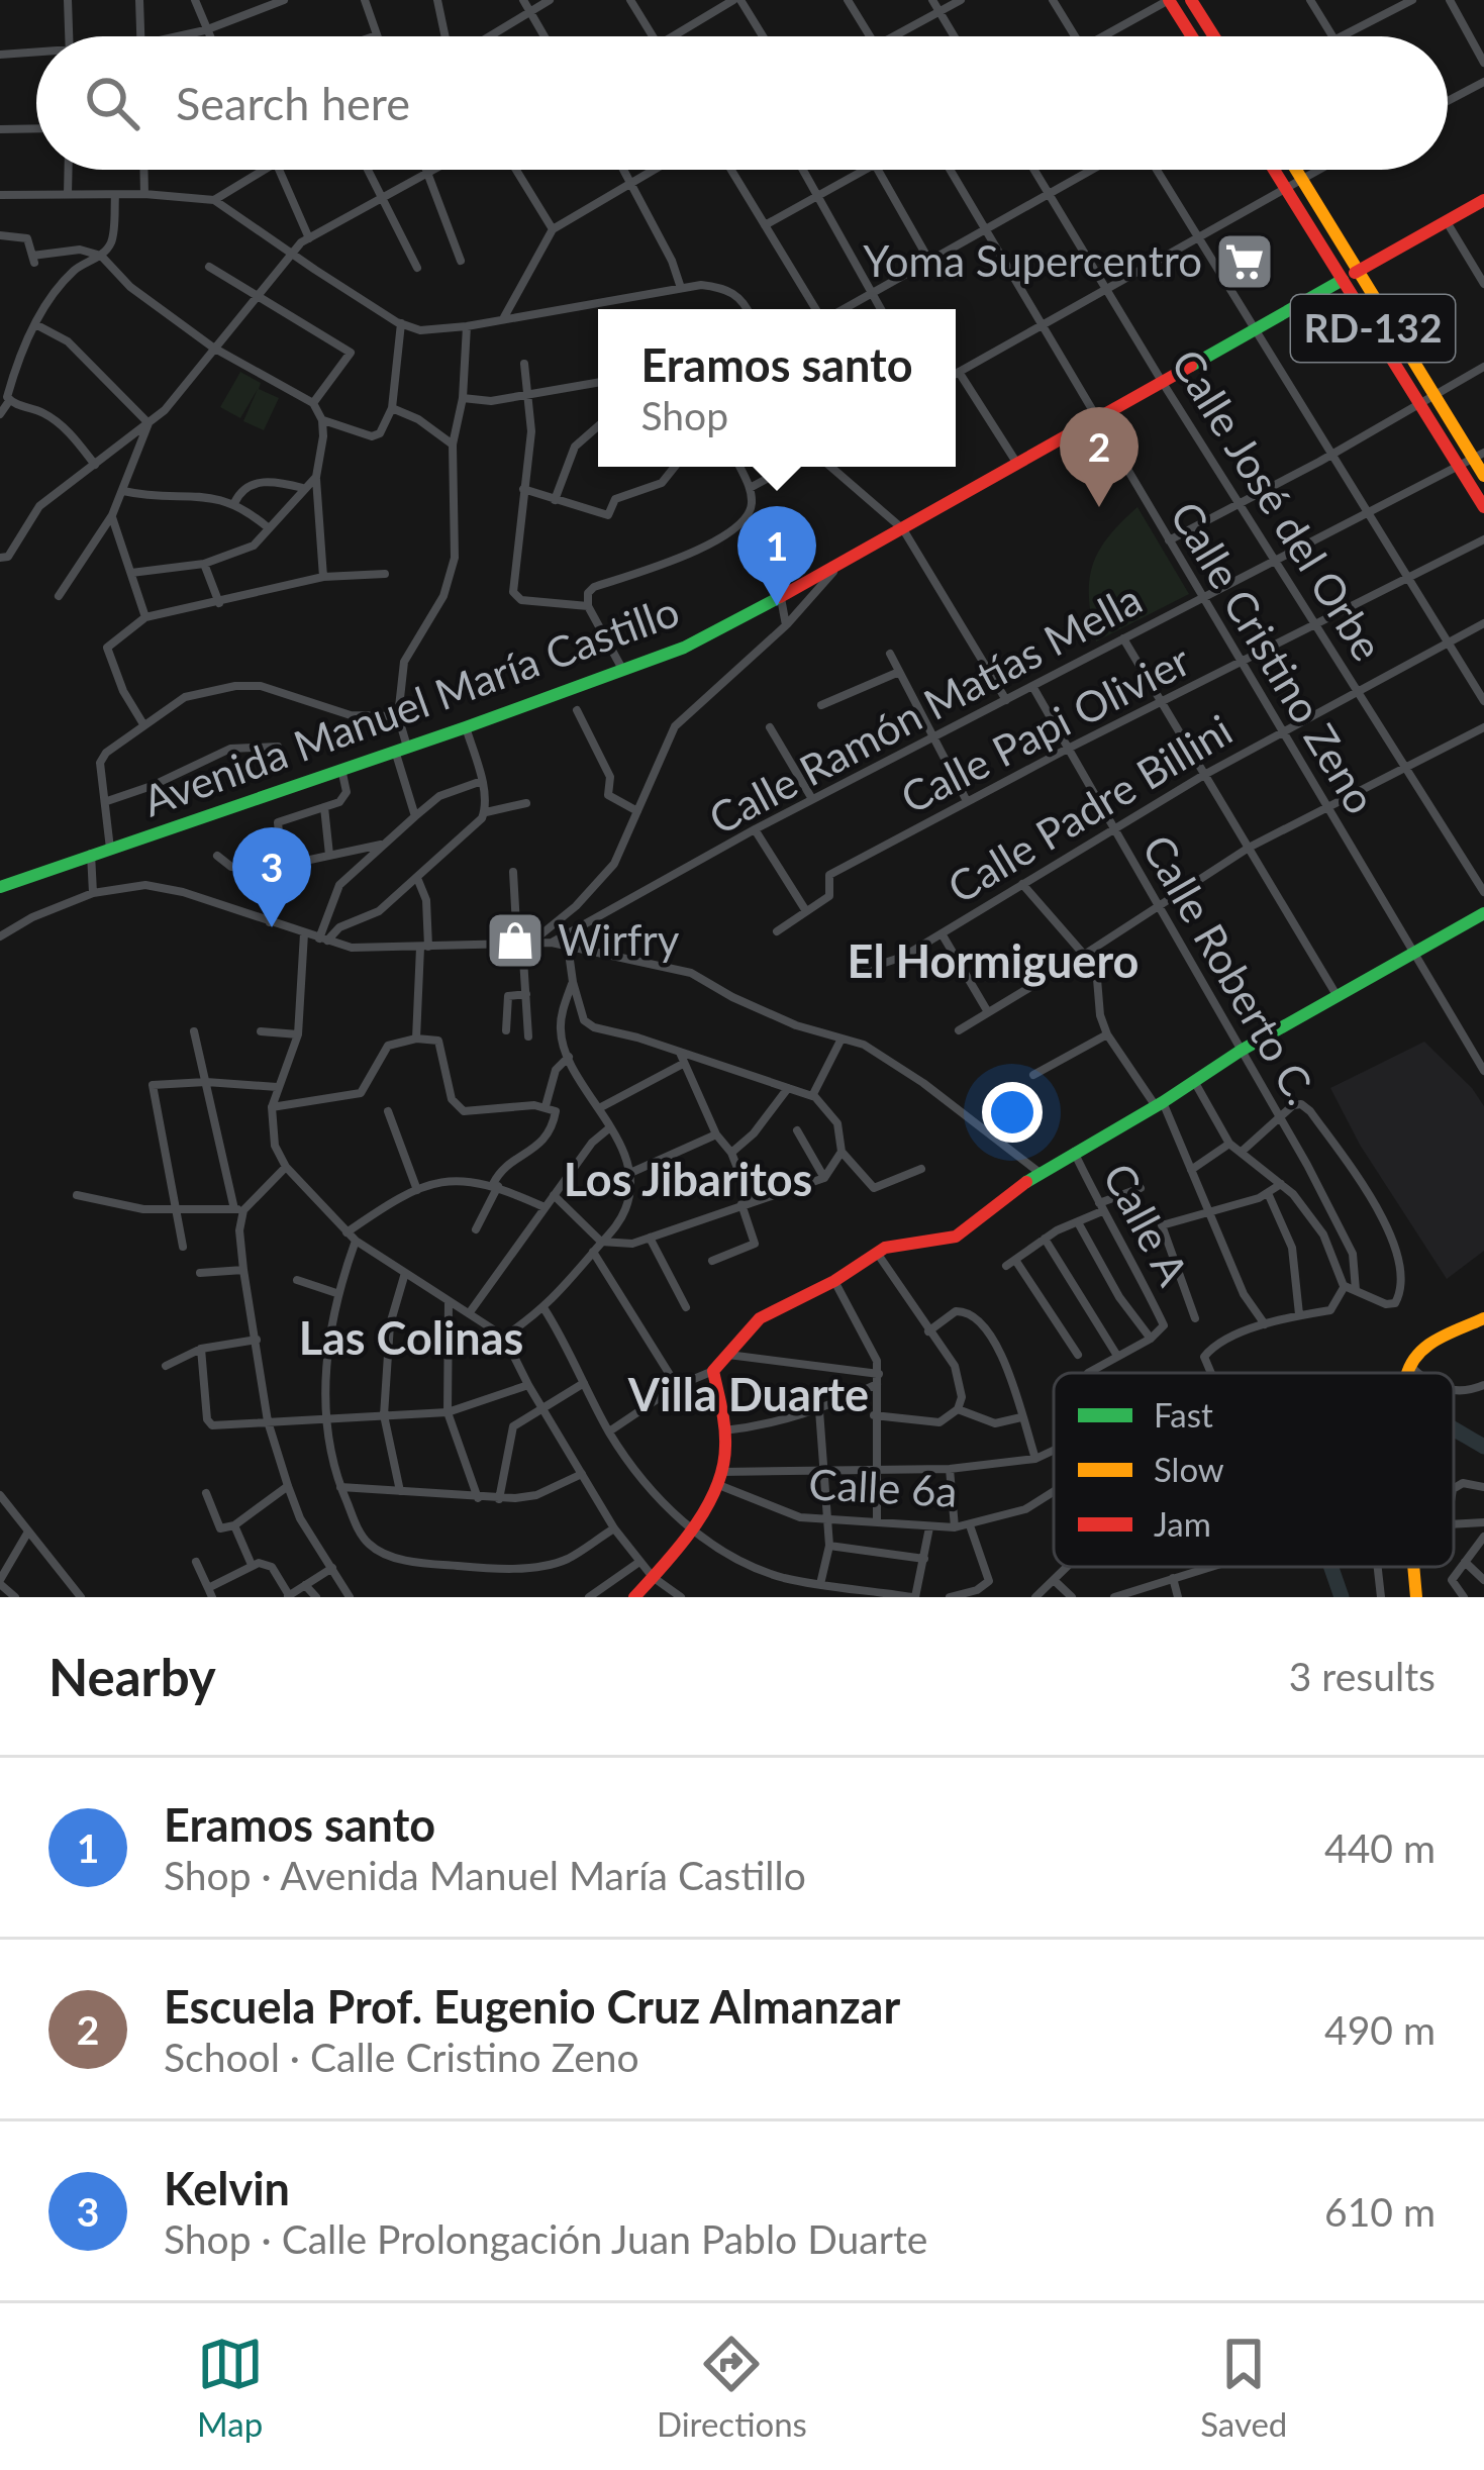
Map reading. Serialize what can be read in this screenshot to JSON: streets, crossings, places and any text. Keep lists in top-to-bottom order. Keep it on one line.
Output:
{"streets":{"street":["RD-132","Calle José del Orbe","Calle Cristino Zeno","Avenida Manuel María Castillo","Calle Ramón Matías Mella","Calle Papi Olivier","Calle Padre Billini","Calle Roberto C.","Calle A","Calle 6a"]},"crossings":[["RD-132","Avenida Manuel María Castillo"],["RD-132","Calle Ramón Matías Mella"],["Calle José del Orbe","Avenida Manuel María Castillo"],["Calle José del Orbe","Calle Ramón Matías Mella"],["Calle José del Orbe","Calle Papi Olivier"],["Calle José del Orbe","Calle Padre Billini"],["Calle Cristino Zeno","Avenida Manuel María Castillo"],["Calle Cristino Zeno","Calle Ramón Matías Mella"],["Calle Cristino Zeno","Calle Papi Olivier"],["Calle Cristino Zeno","Calle Padre Billini"],["Calle Ramón Matías Mella","Calle Roberto C."],["Calle Papi Olivier","Calle Roberto C."],["Calle Padre Billini","Calle Roberto C."]],"districts":["El Hormiguero","Los Jibaritos","Las Colinas","Villa Duarte"],"places":{"supermarket":["Yoma Supercentro"],"shop":["Wirfry"]},"legend":["Fast","Slow","Jam"],"page":{"search":"Search here","popup":["Eramos santo","Shop"],"pins":["2","1","3"],"heading":["Nearby","3 results"],"list":[{"mark":"1","name":"Eramos santo","note":"Shop · Avenida Manuel María Castillo","value":"440 m"},{"mark":"2","name":"Escuela Prof. Eugenio Cruz Almanzar","note":"School · Calle Cristino Zeno","value":"490 m"},{"mark":"3","name":"Kelvin","note":"Shop · Calle Prolongación Juan Pablo Duarte","value":"610 m"}],"nav":["Map","Directions","Saved"]}}
